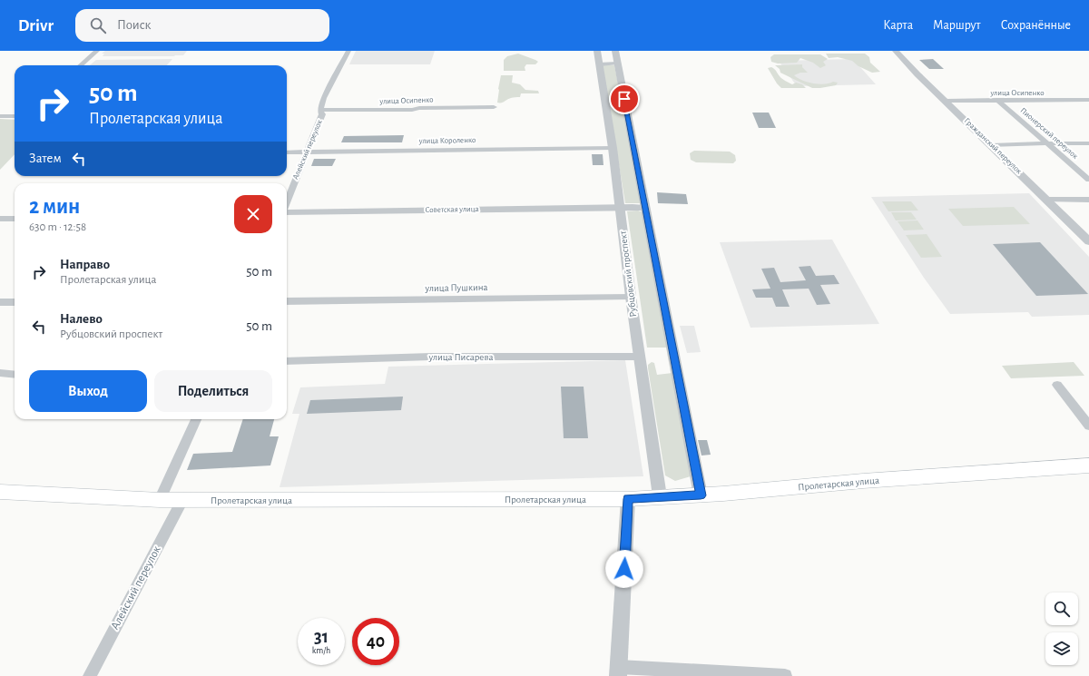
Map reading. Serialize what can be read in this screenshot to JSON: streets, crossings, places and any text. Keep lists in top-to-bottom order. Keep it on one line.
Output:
{"streets":{"main road":["Пролетарская улица"],"street":["улица Осипенко","Пионерский переулок","улица Короленко","Гражданский переулок","Алейский переулок","Советская улица","Рубцовский проспект","улица Пушкина","улица Писарева"]},"crossings":[["улица Осипенко","Пионерский переулок"],["улица Осипенко","Гражданский переулок"],["улица Осипенко","Алейский переулок"],["улица Короленко","Алейский переулок"],["улица Короленко","Рубцовский проспект"],["Алейский переулок","Пролетарская улица"],["Советская улица","Рубцовский проспект"],["Рубцовский проспект","улица Пушкина"],["Рубцовский проспект","улица Писарева"],["Рубцовский проспект","Пролетарская улица"]],"page":{"header":"Drivr","search":"Поиск","nav":["Карта","Маршрут","Сохранённые"],"turn":["50 m","Пролетарская улица"],"then":"Затем","heading":["2 мин","630 m · 12:58"],"list":[{"name":"Направо","note":"Пролетарская улица","value":"50 m"},{"name":"Налево","note":"Рубцовский проспект","value":"50 m"}],"buttons":["Выход","Поделиться"],"speed":"31 km/h","limit":"40"}}
